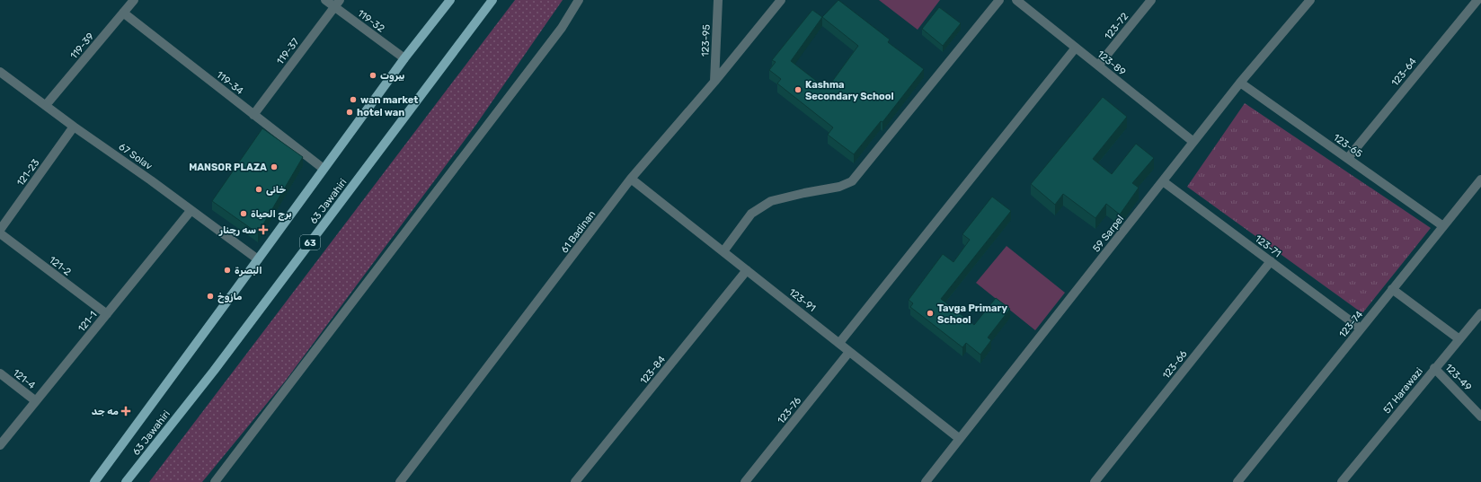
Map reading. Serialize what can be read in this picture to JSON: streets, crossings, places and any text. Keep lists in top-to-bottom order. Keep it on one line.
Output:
{"streets":{"main road":["63 Jawahiri","63"],"street":["119-32","123-72","123-95","119-39","119-37","123-89","123-64","119-34","123-65","67 Solav","121-23","61 Badinan","59 Sarpel","123-71","121-2","123-91","121-1","123-74","123-66","123-84","123-49","121-4","57 Harawazi","123-76"]},"crossings":[["119-32","119-37"],["119-32","63 Jawahiri"],["123-72","123-89"],["123-95","61 Badinan"],["119-39","119-34"],["119-39","67 Solav"],["119-37","119-34"],["123-89","59 Sarpel"],["123-64","123-65"],["119-34","63 Jawahiri"],["123-65","59 Sarpel"],["123-65","123-74"],["67 Solav","121-23"],["67 Solav","63 Jawahiri"],["67 Solav","121-1"],["61 Badinan","123-91"],["59 Sarpel","123-71"],["59 Sarpel","123-91"],["123-71","123-74"],["123-71","123-66"],["121-2","121-1"],["123-91","123-84"],["123-91","123-76"],["121-1","121-4"],["123-49","57 Harawazi"]],"places":{"other":["بیروت","Kashma Secondary School","wan market","hotel wan","MANSOR PLAZA","خانی","برج الحياة","البصرة","مازوخ","Tavga Primary School"],"health":["سه رچنار","مه جد"]}}
